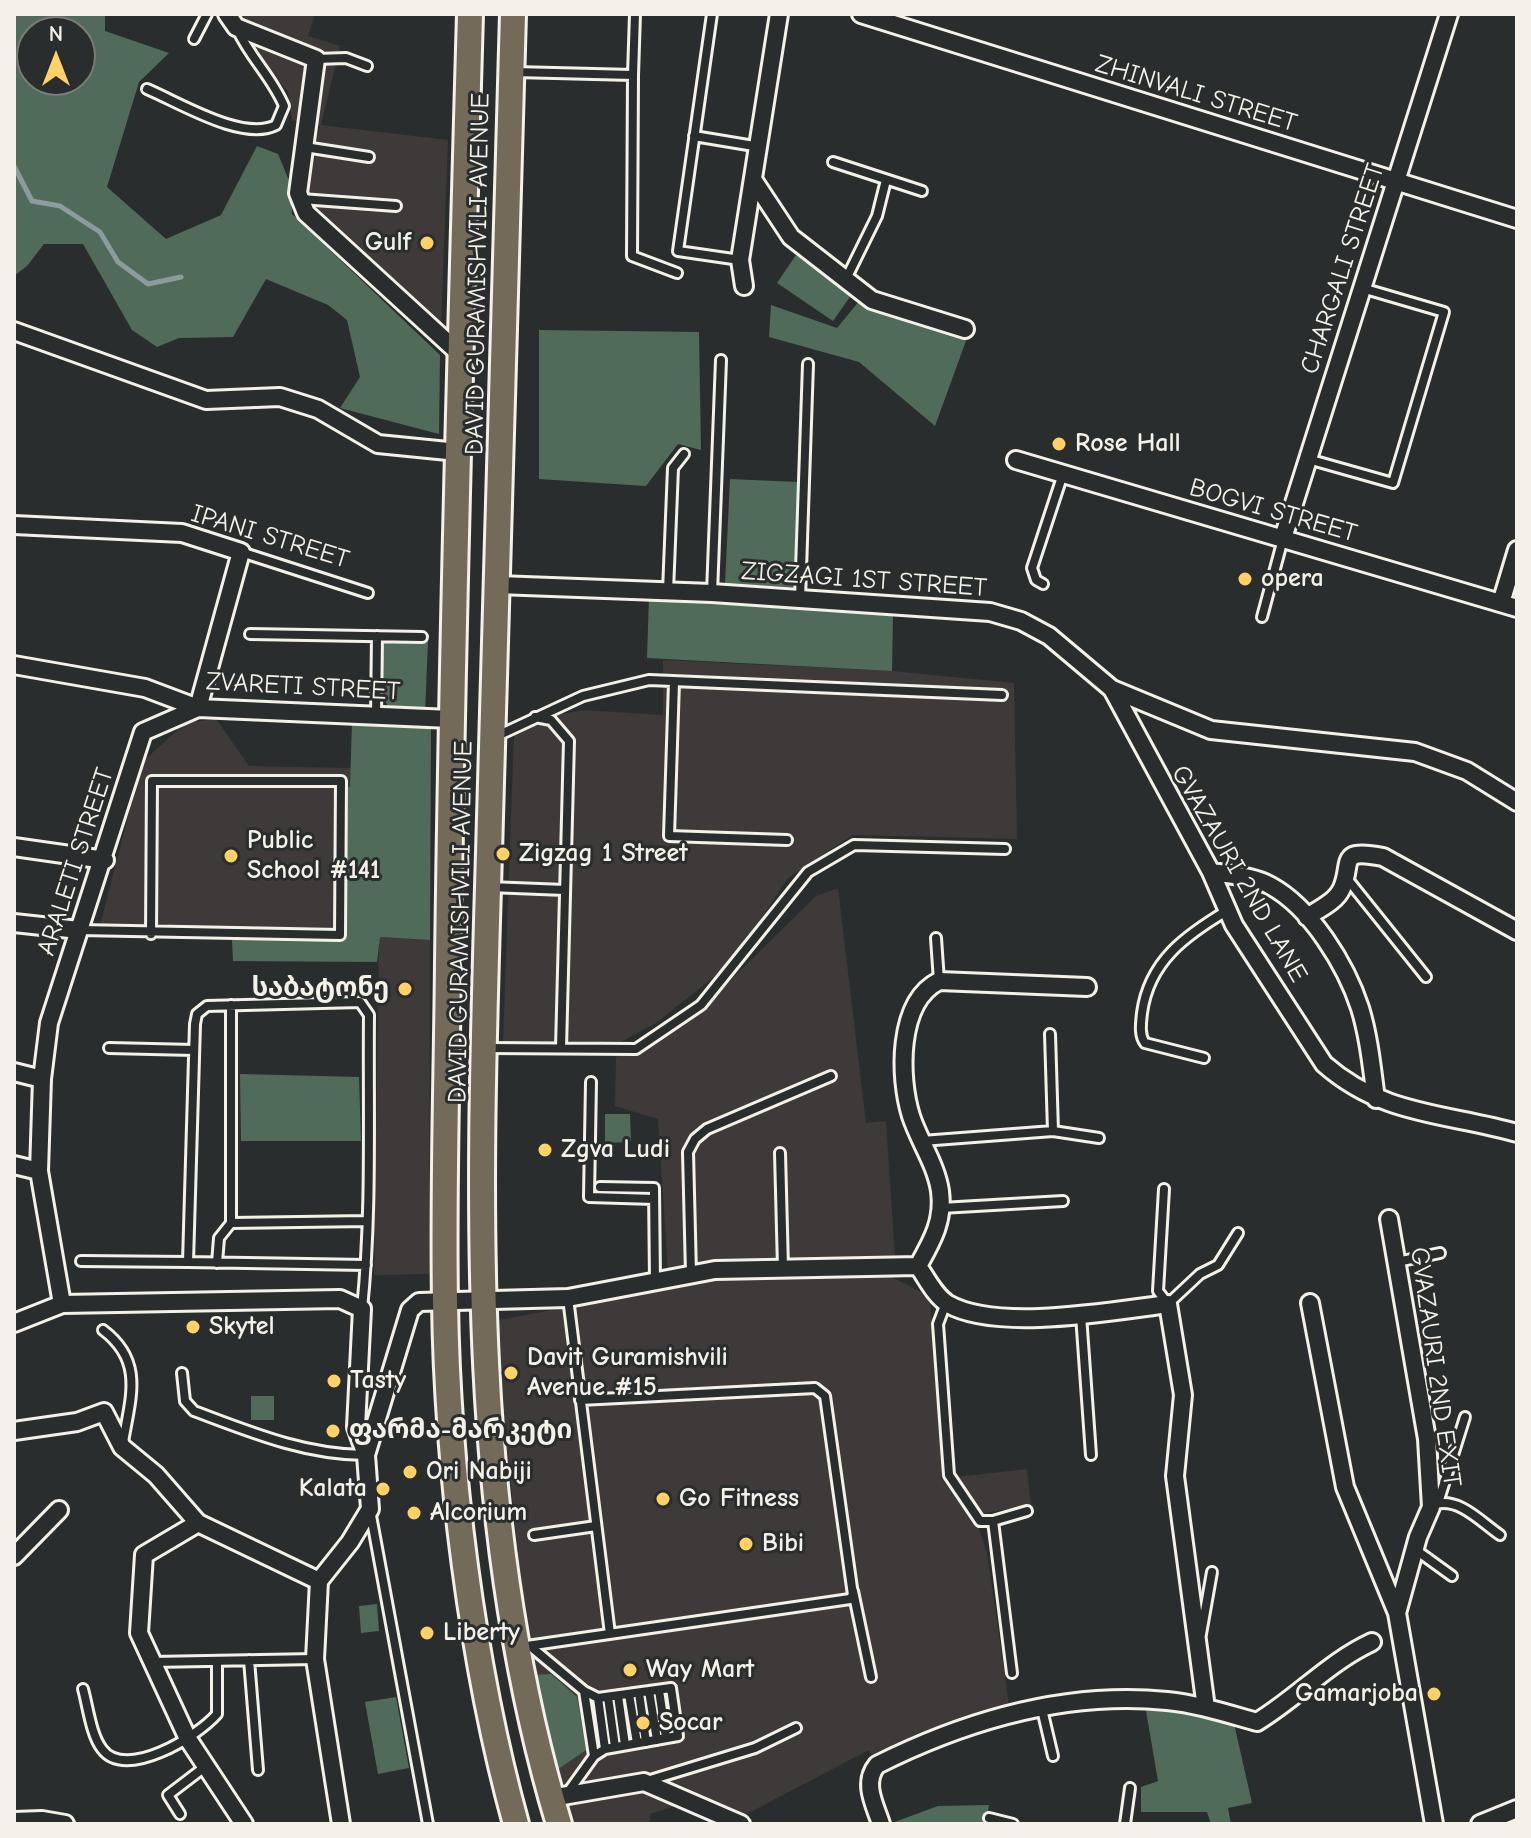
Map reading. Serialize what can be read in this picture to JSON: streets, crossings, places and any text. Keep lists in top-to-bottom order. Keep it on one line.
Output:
{"streets":{"main road":["DAVID GURAMISHVILI AVENUE"],"street":["ZHINVALI STREET","CHARGALI STREET","BOGVI STREET","IPANI STREET","ZIGZAGI 1ST STREET","ZVARETI STREET","ARALETI STREET","GVAZAURI 2ND LANE","GVAZAURI 2ND EXIT"]},"crossings":[["ZHINVALI STREET","CHARGALI STREET"],["CHARGALI STREET","BOGVI STREET"],["DAVID GURAMISHVILI AVENUE","ZIGZAGI 1ST STREET"],["DAVID GURAMISHVILI AVENUE","ZVARETI STREET"],["ZIGZAGI 1ST STREET","GVAZAURI 2ND LANE"],["ZVARETI STREET","ARALETI STREET"]],"places":["Gulf","Rose Hall","opera","Zigzag 1 Street","Public School #141","საბატონე","Zgva Ludi","Skytel","Davit Guramishvili Avenue #15","Tasty","ფარმა-მარკეტი","Ori Nabiji","Kalata","Go Fitness","Alcorium","Bibi","Liberty","Way Mart","Gamarjoba","Socar"],"north":"top"}
